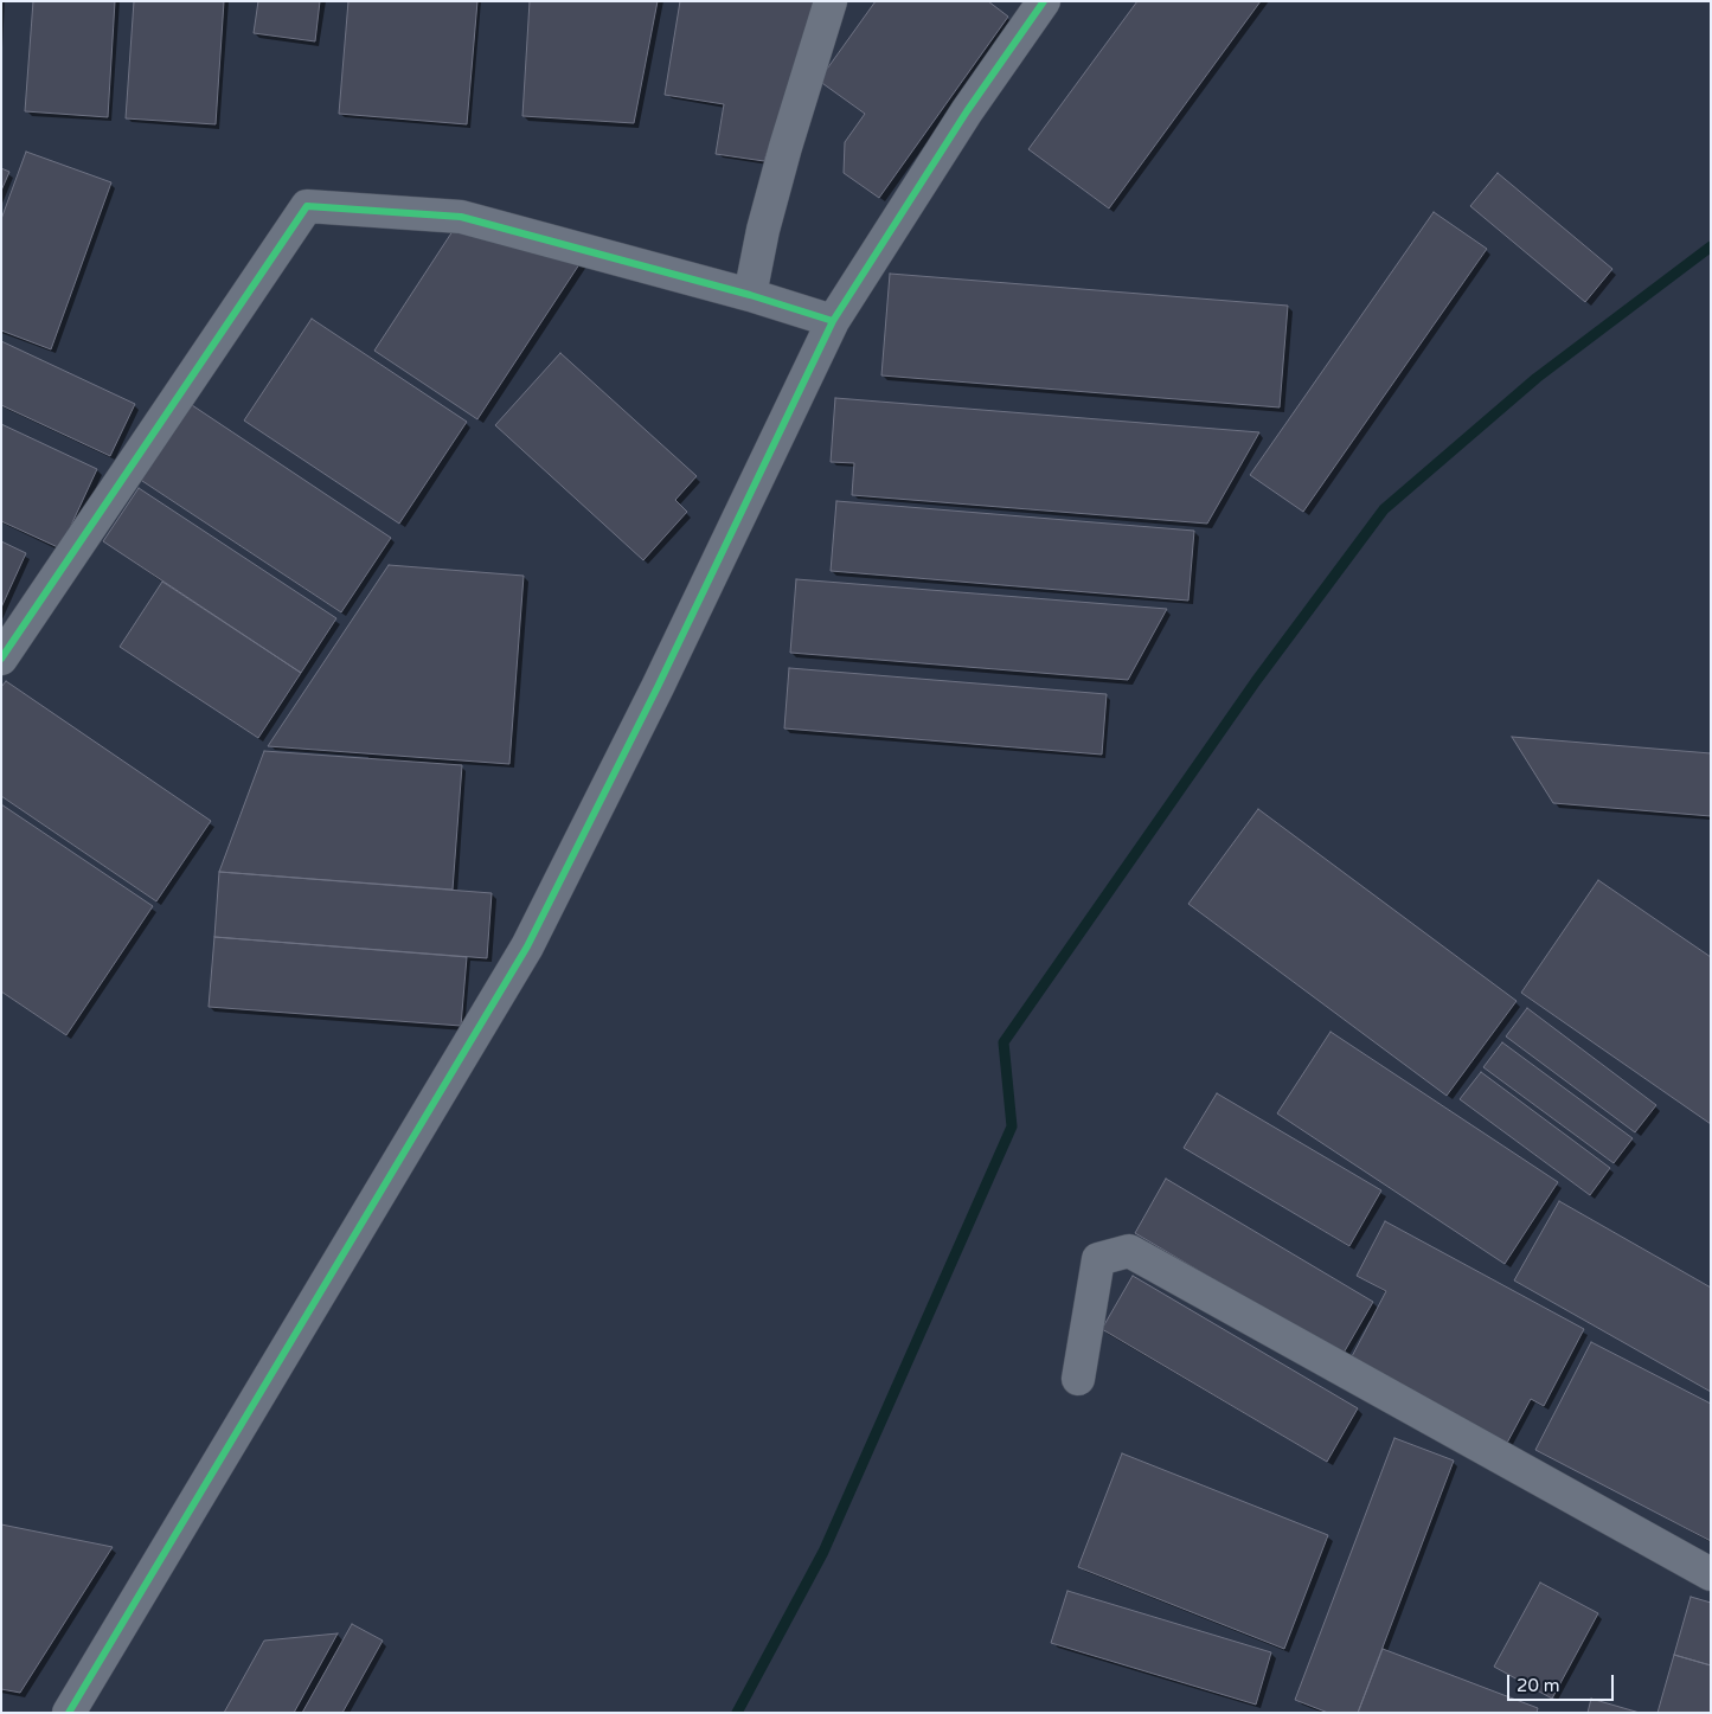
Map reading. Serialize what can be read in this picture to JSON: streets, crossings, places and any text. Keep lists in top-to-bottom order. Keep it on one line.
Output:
{"scale_bar":"20 m"}
